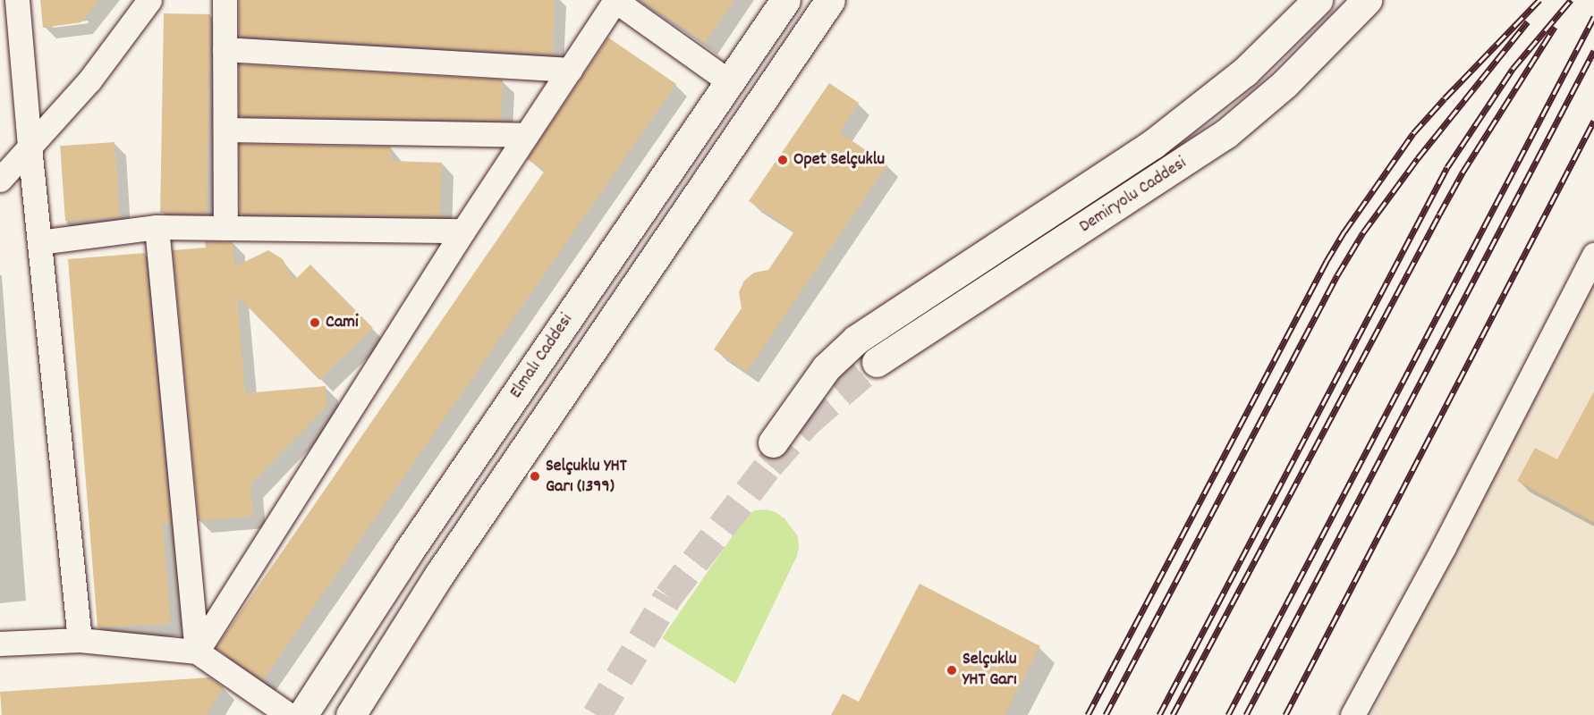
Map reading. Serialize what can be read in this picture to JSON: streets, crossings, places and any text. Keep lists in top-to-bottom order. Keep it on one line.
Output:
{"streets":{"main road":["Demiryolu Caddesi","Elmalı Caddesi"]},"places":["Opet Selçuklu","Cami","Selçuklu YHT Garı (1399)","Selçuklu YHT Garı"]}
